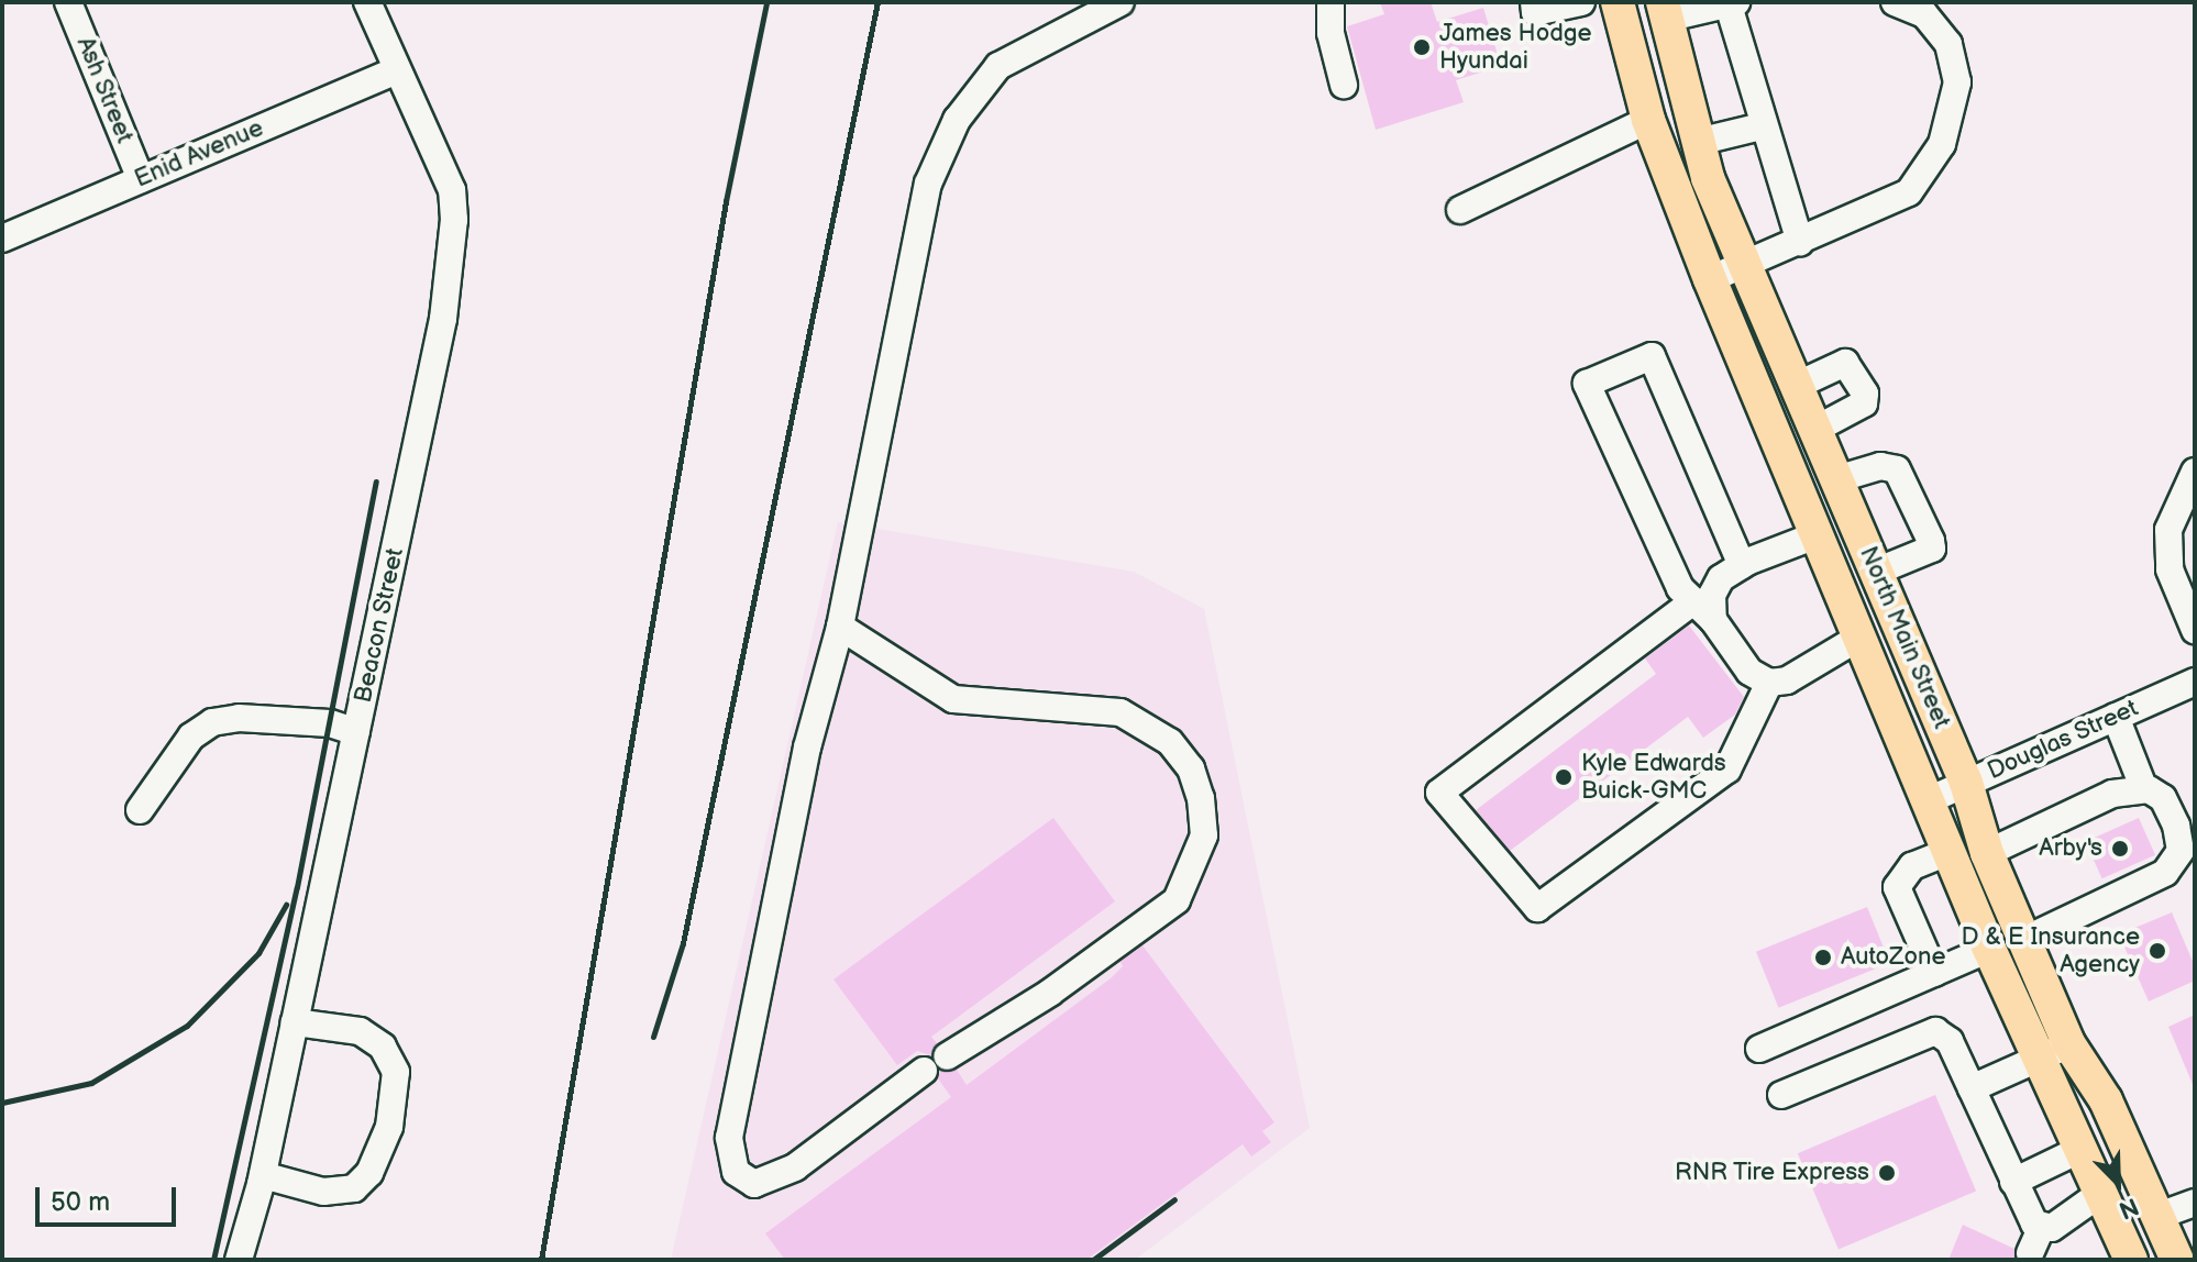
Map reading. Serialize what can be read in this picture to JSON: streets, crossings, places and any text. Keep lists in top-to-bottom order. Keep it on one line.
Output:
{"streets":{"main road":["North Main Street"],"street":["Ash Street","Enid Avenue","Beacon Street","Douglas Street"]},"crossings":[["Ash Street","Enid Avenue"],["Enid Avenue","Beacon Street"],["North Main Street","Douglas Street"]],"places":["James Hodge Hyundai","Kyle Edwards Buick-GMC","Arby's","D & E Insurance Agency","AutoZone","RNR Tire Express"],"scale_bar":"50 m","north":"bottom right"}
